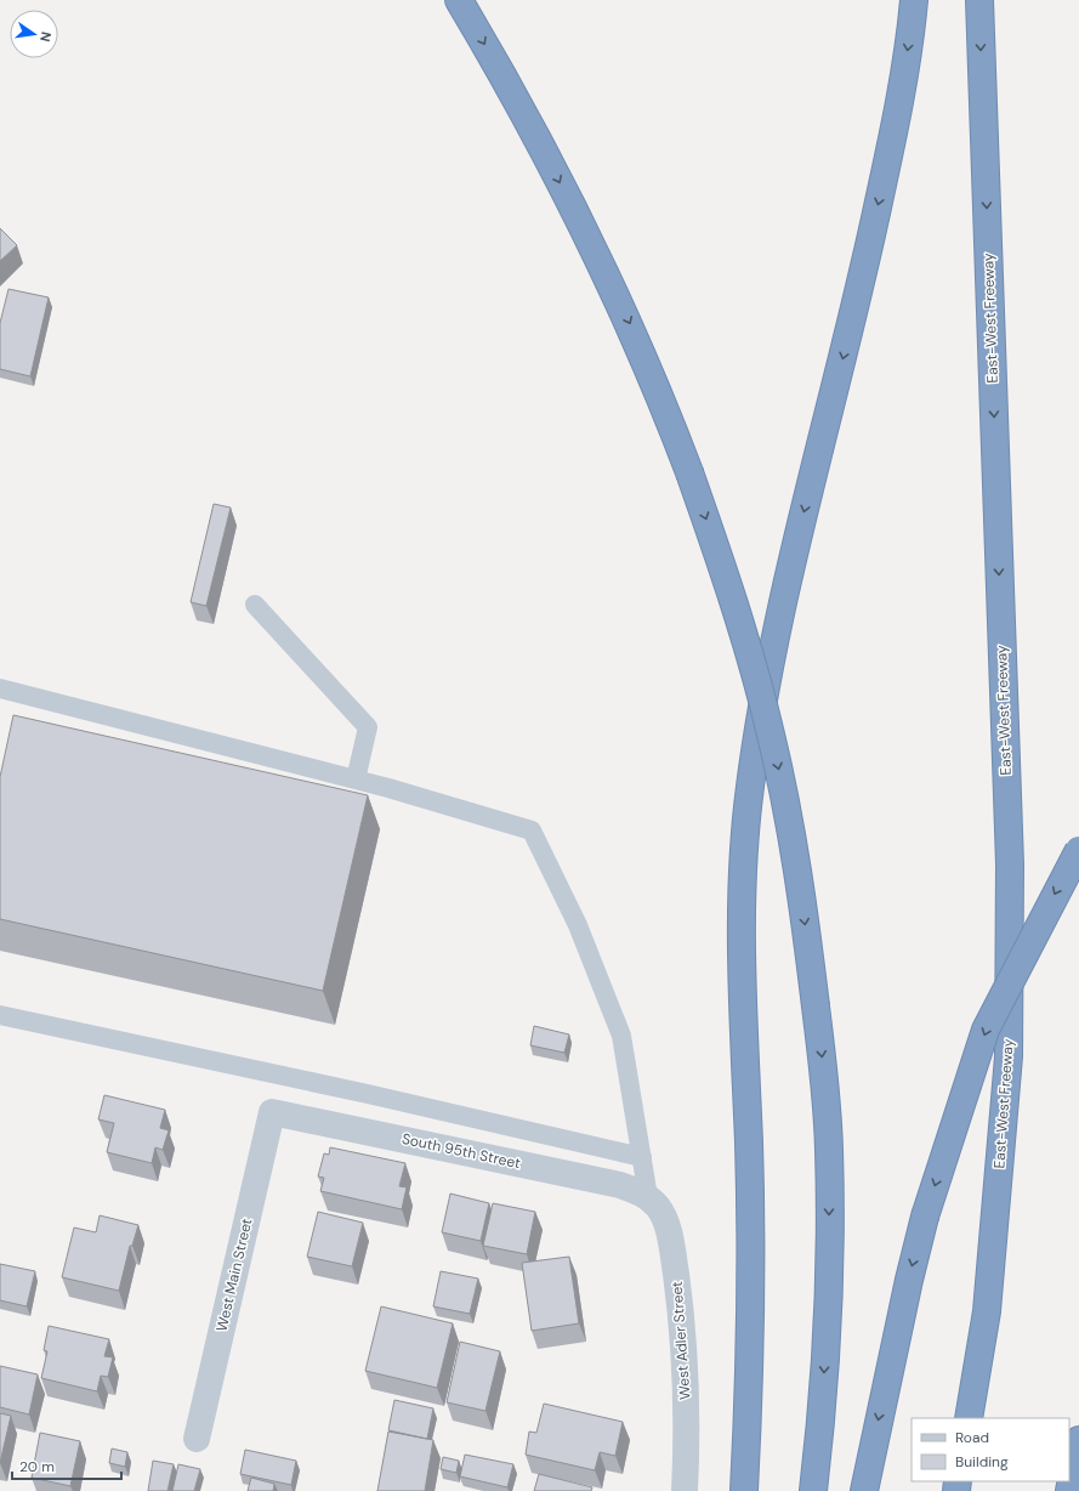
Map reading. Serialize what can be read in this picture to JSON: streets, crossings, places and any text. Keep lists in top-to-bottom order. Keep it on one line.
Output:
{"streets":{"highway":["East-West Freeway"],"street":["South 95th Street","West Main Street","West Adler Street"]},"crossings":[["South 95th Street","West Main Street"],["South 95th Street","West Adler Street"]],"legend":["Road","Building"],"scale_bar":"20 m","north":"right"}
